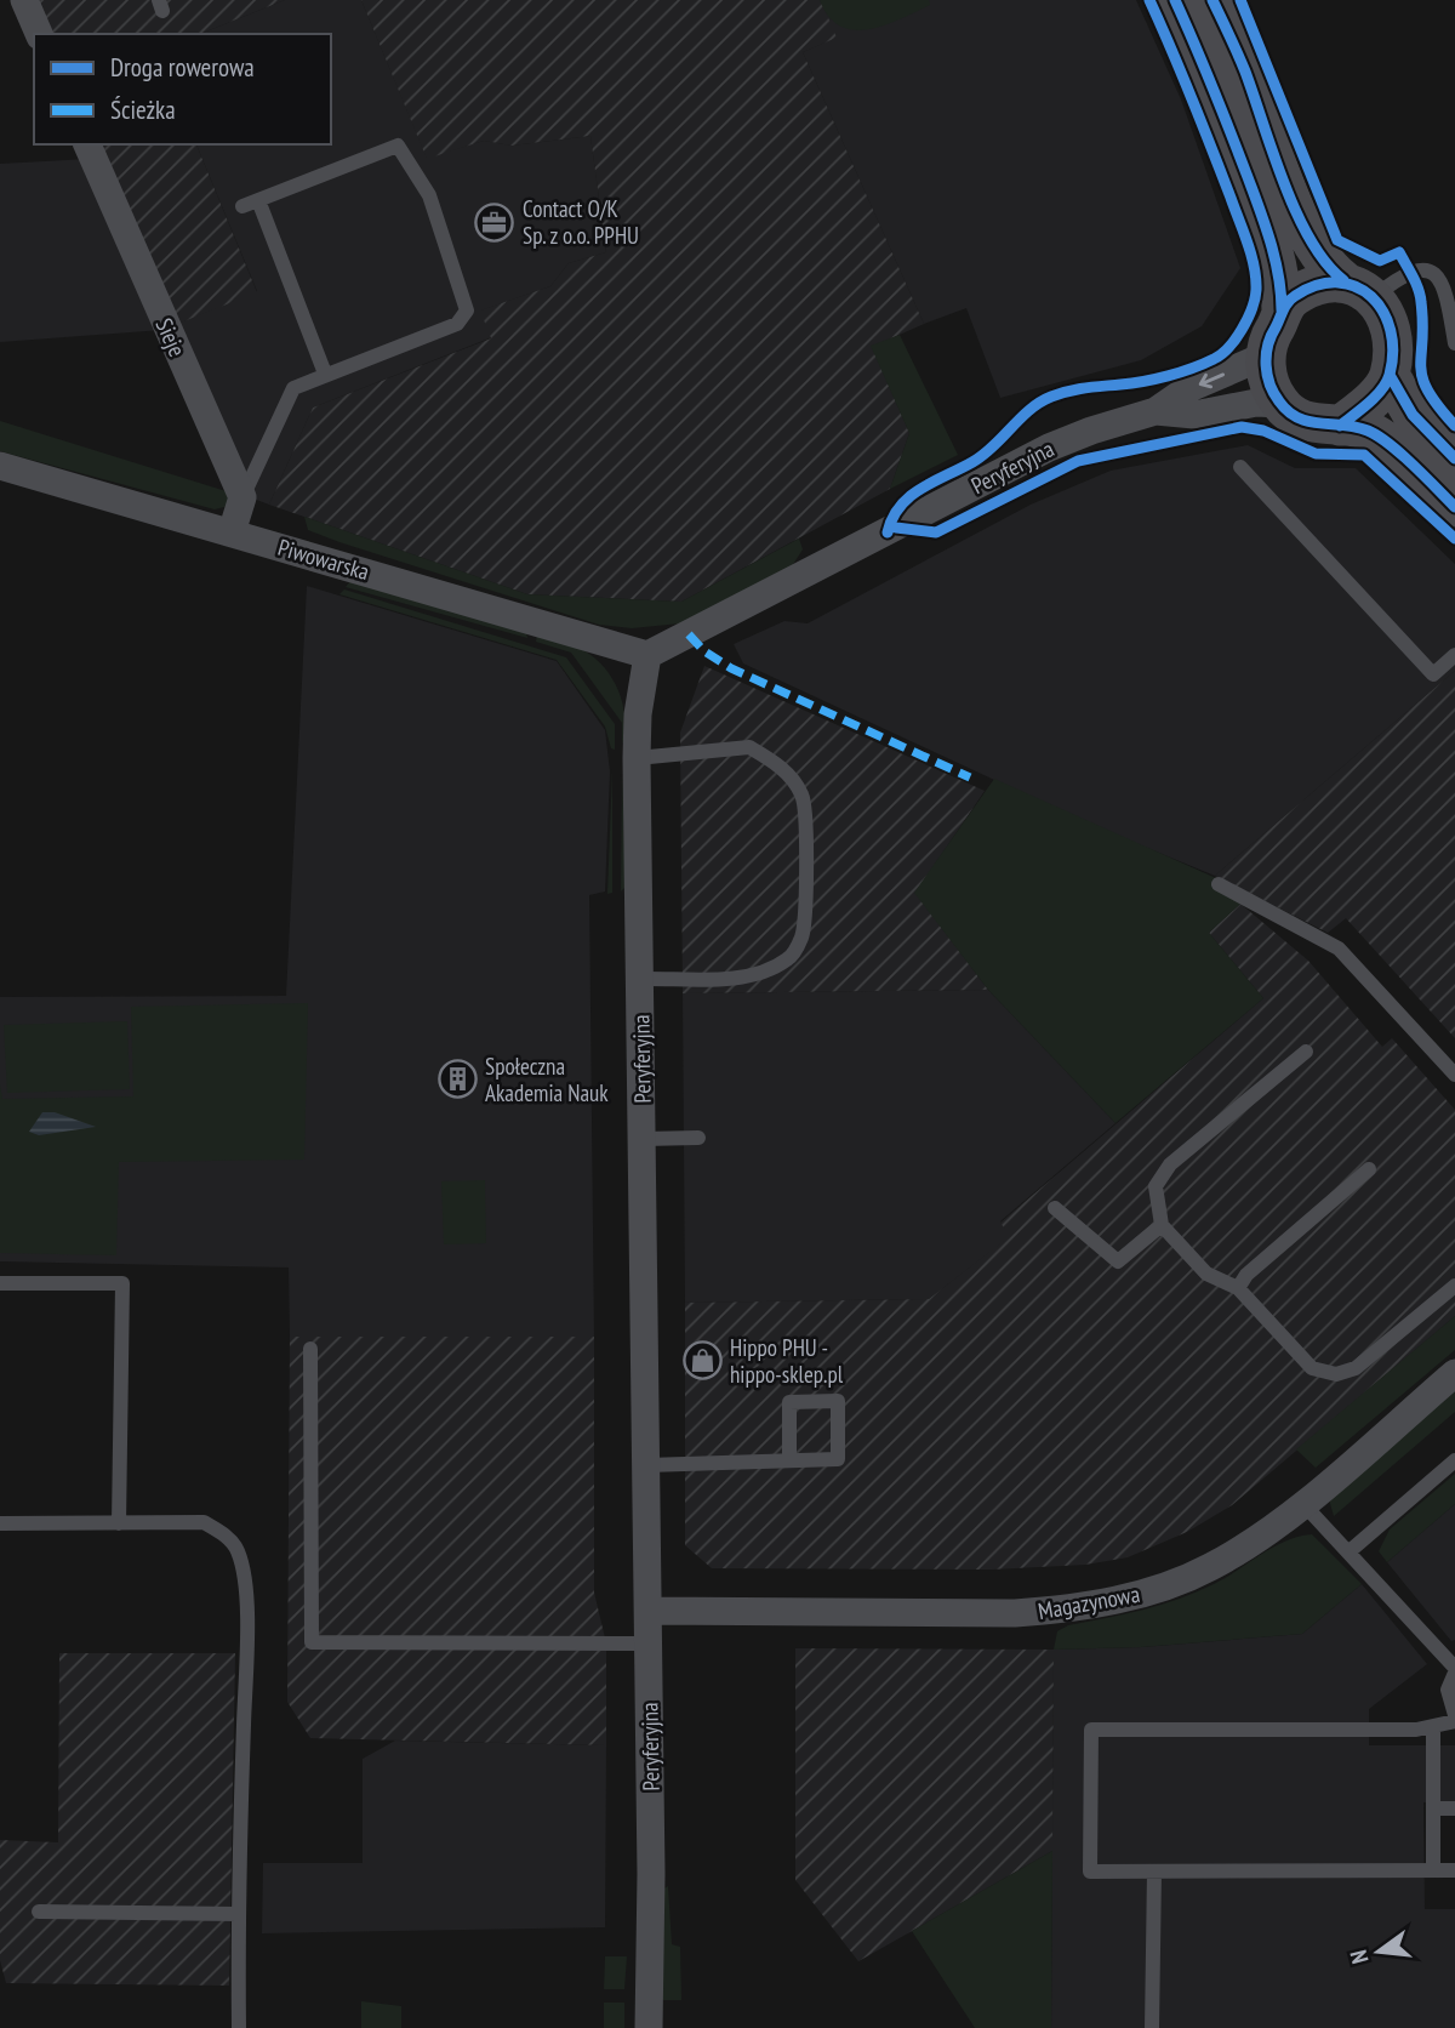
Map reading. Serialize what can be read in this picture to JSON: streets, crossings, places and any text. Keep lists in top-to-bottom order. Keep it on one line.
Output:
{"streets":{"street":["Sieje","Peryferyjna","Piwowarska","Magazynowa"]},"crossings":[["Peryferyjna","Piwowarska"],["Peryferyjna","Magazynowa"]],"places":{"office":["Contact O/K Sp. z o.o. PPHU"],"building":["Społeczna Akademia Nauk"],"shop":["Hippo PHU - hippo-sklep.pl"]},"legend":["Droga rowerowa","Ścieżka"],"north":"left"}
